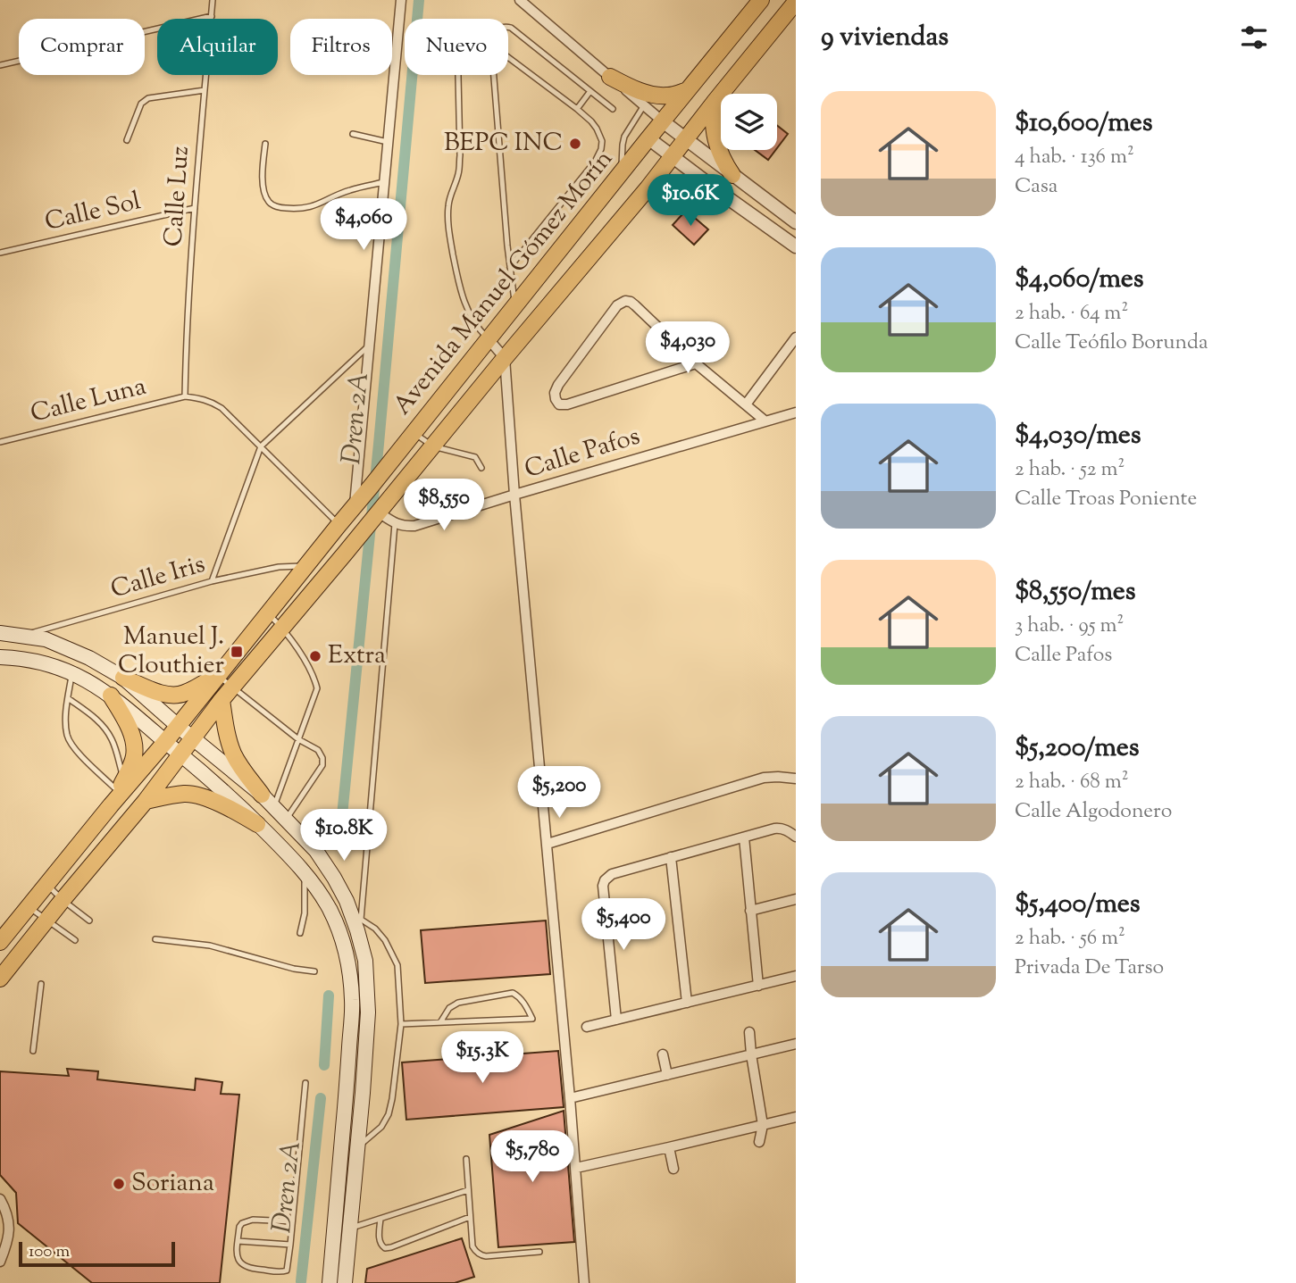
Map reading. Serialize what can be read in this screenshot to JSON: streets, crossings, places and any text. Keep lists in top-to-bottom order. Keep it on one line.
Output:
{"streets":{"main road":["Avenida Manuel Gómez Morín"],"street":["Calle Pafos"],"lane":["Calle Luz","Calle Sol","Calle Luna","Calle Iris"]},"crossings":[["Calle Luz","Calle Sol"],["Calle Luz","Calle Luna"],["Avenida Manuel Gómez Morín","Calle Iris"]],"water":["Dren 2A"],"places":{"other":["BEPC INC","Extra","Soriana"],"transit":["Manuel J. Clouthier"]},"scale_bar":"100 m","page":{"heading":"9 viviendas","chip":["Comprar","Alquilar","Filtros","Nuevo"],"list":[{"name":"$10,600/mes","note":"4 hab. · 136 m² · Casa"},{"name":"$4,060/mes","note":"2 hab. · 64 m² · Calle Teófilo Borunda"},{"name":"$4,030/mes","note":"2 hab. · 52 m² · Calle Troas Poniente"},{"name":"$8,550/mes","note":"3 hab. · 95 m² · Calle Pafos"},{"name":"$5,200/mes","note":"2 hab. · 68 m² · Calle Algodonero"},{"name":"$5,400/mes","note":"2 hab. · 56 m² · Privada De Tarso"}],"price":["$10.6K","$4,060","$4,030","$8,550","$5,200","$10.8K","$5,400","$15.3K","$5,780"],"scale":"100 m"}}
